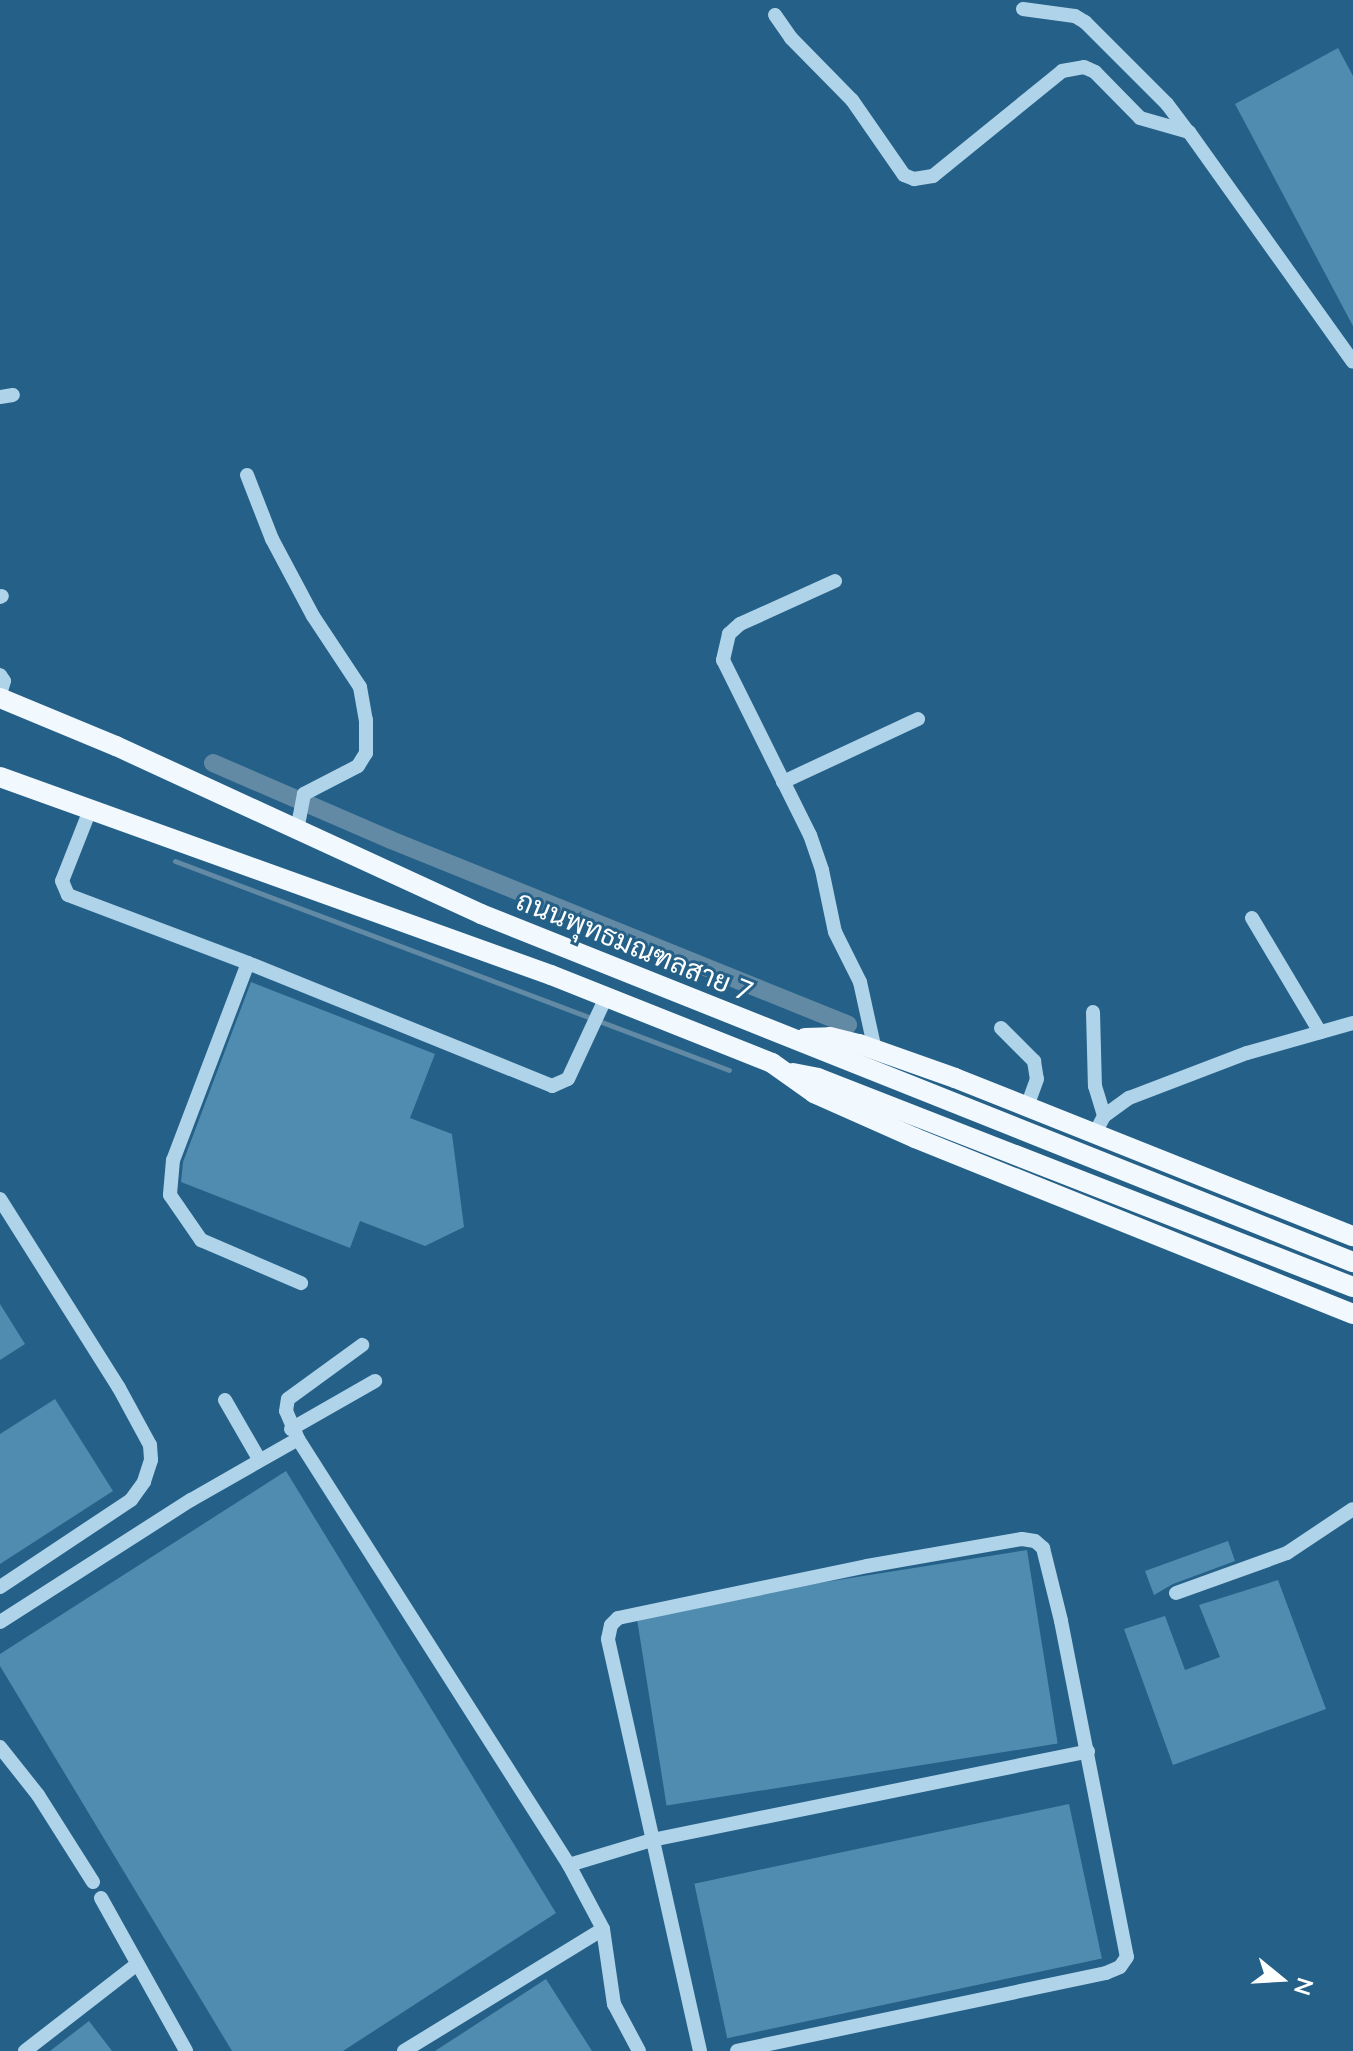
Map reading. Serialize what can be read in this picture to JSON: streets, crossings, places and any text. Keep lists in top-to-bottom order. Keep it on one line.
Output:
{"streets":{"main road":["ถนนพุทธมณฑลสาย 7"]},"north":"right"}
